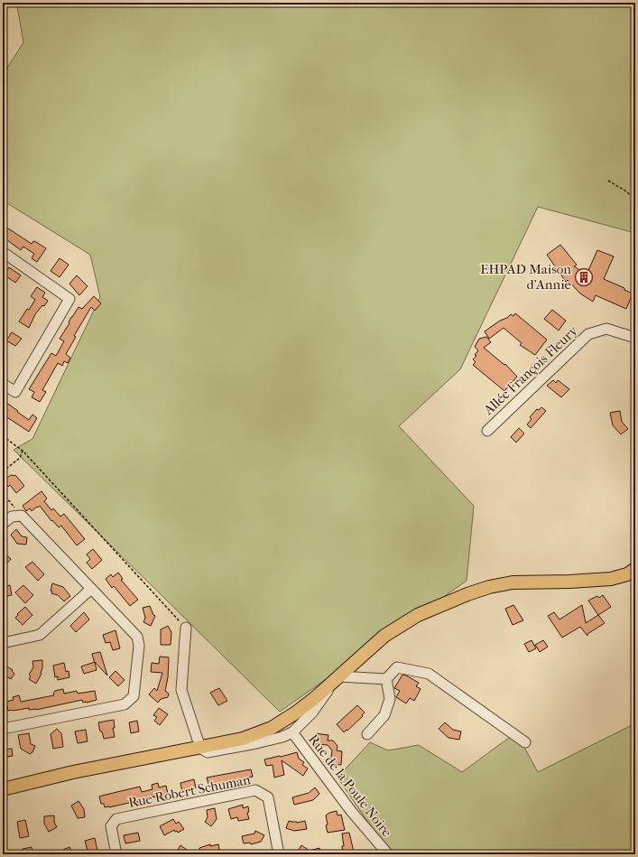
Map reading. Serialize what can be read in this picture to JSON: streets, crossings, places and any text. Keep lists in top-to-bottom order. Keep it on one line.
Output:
{"streets":{"street":["Allée François Fleury","Rue de la Poule Noire","Rue Robert Schuman"]},"places":{"building":["EHPAD Maison d'Annie"]}}
